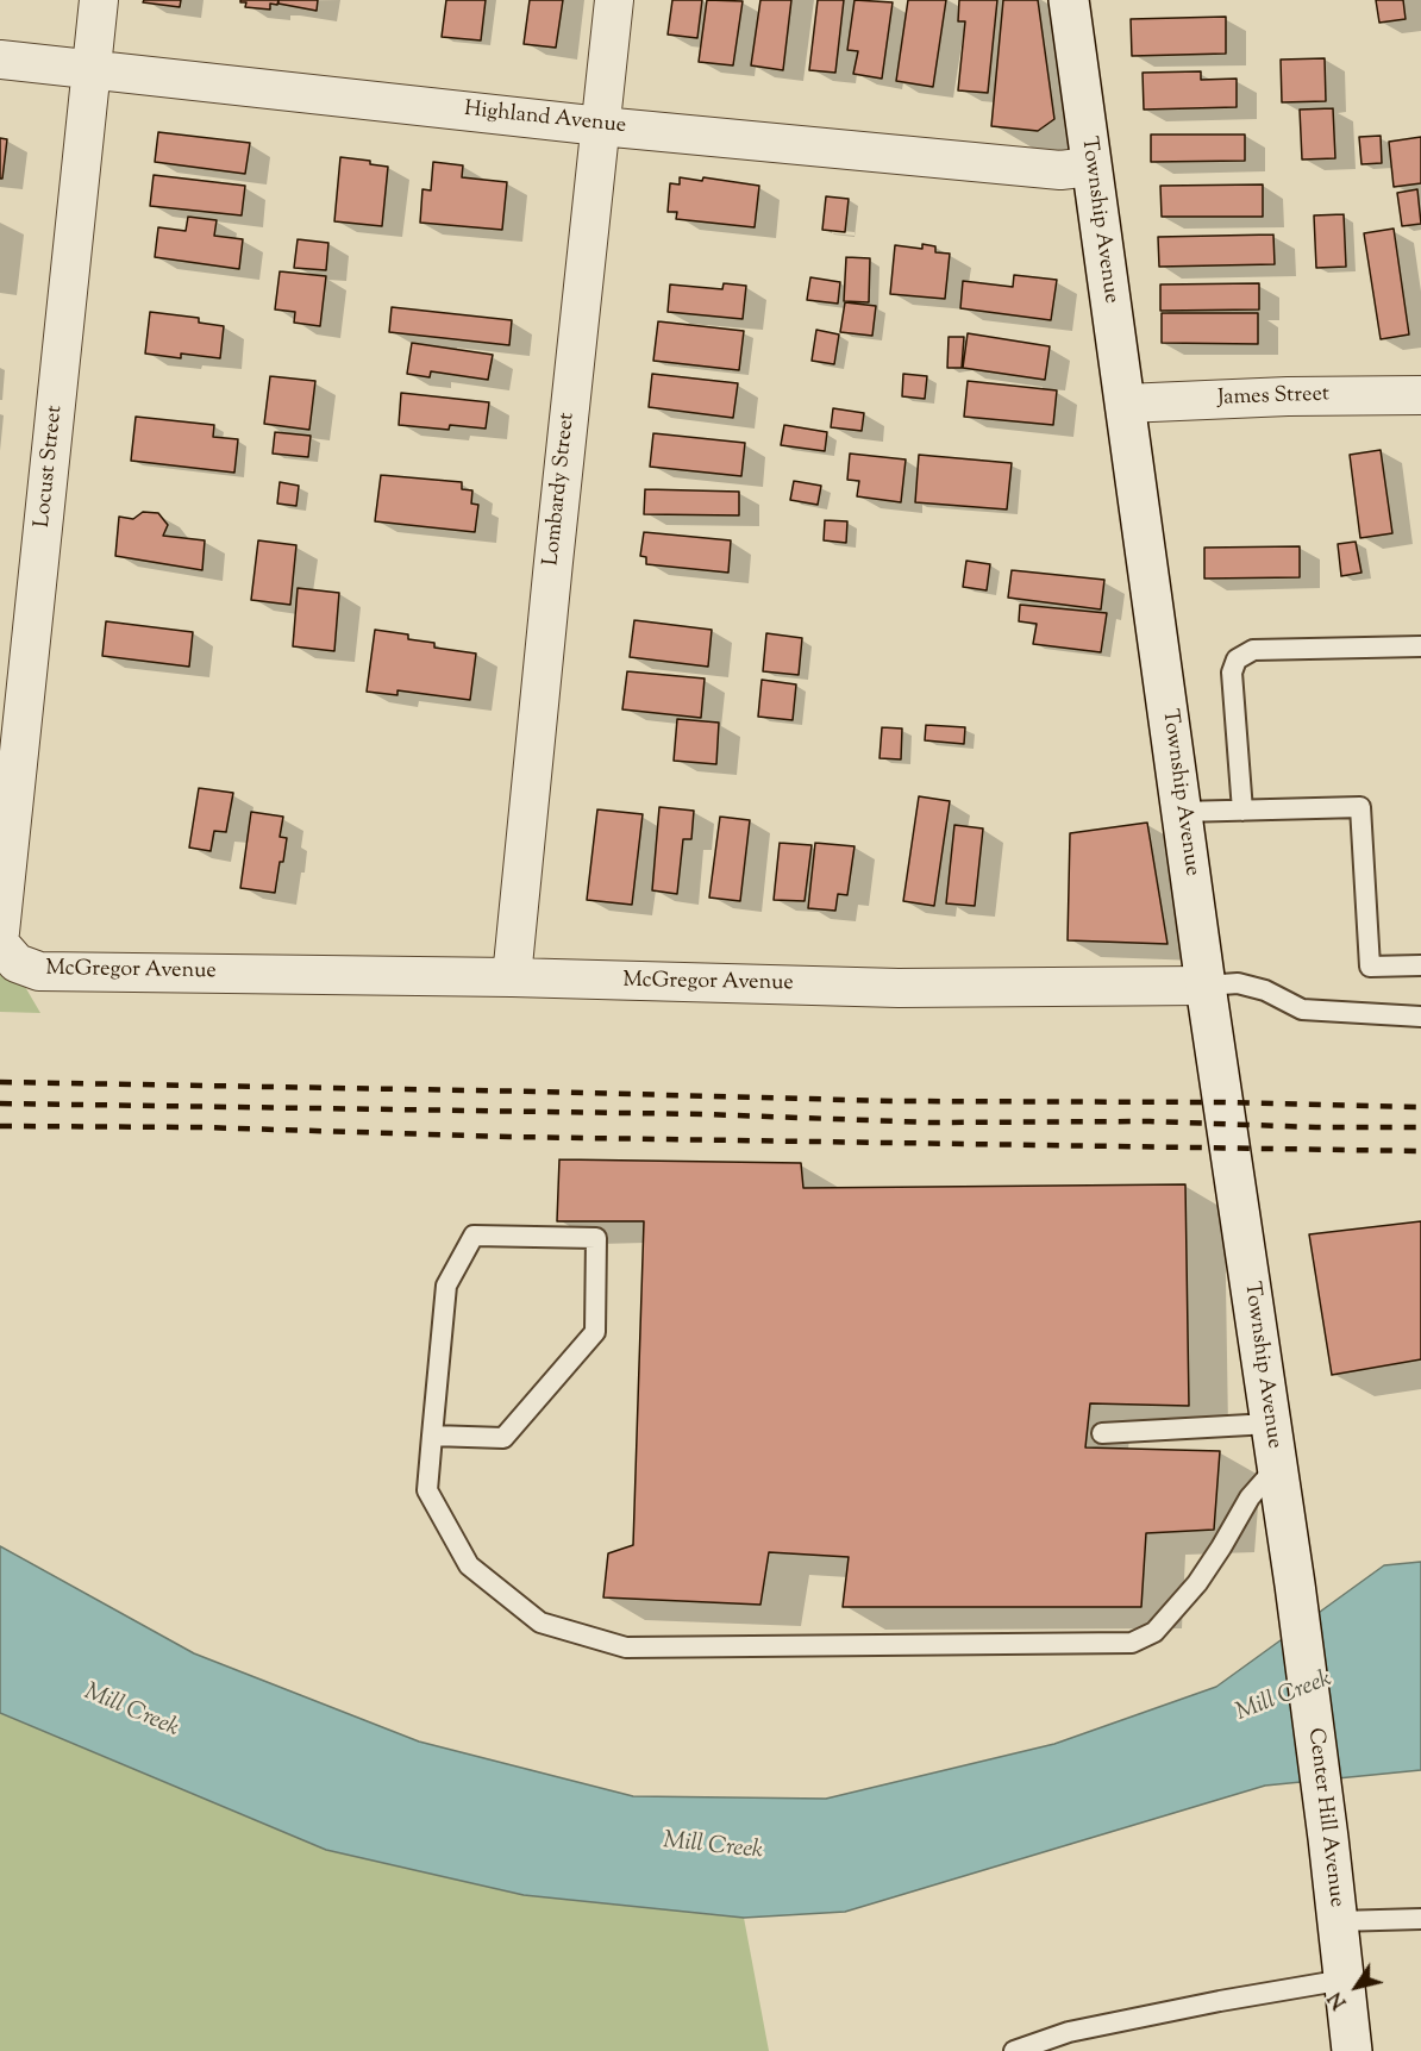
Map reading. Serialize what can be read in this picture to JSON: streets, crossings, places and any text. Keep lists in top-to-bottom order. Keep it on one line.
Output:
{"streets":{"main road":["Township Avenue","Center Hill Avenue"],"street":["Highland Avenue","James Street","Locust Street","Lombardy Street","McGregor Avenue"]},"crossings":[["Highland Avenue","Township Avenue"],["Highland Avenue","Locust Street"],["Highland Avenue","Lombardy Street"],["Township Avenue","James Street"],["Township Avenue","McGregor Avenue"],["Township Avenue","Center Hill Avenue"],["Lombardy Street","McGregor Avenue"]],"water":["Mill Creek"],"north":"bottom left"}
